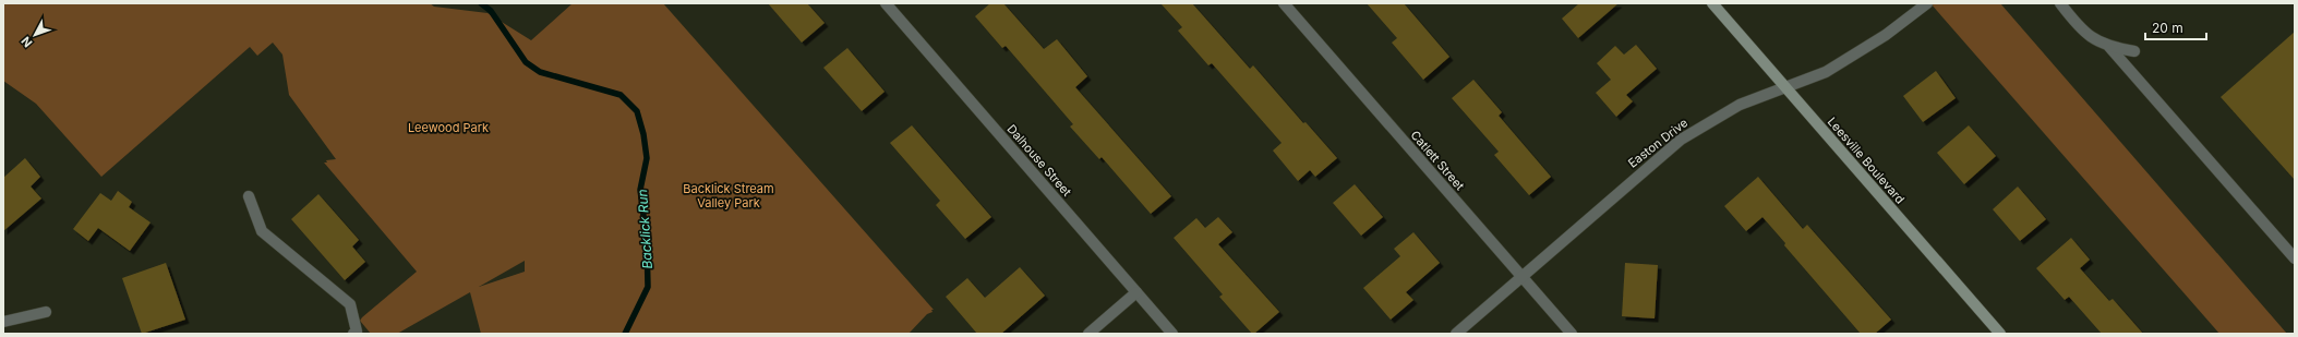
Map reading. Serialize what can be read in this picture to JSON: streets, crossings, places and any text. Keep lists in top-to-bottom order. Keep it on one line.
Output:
{"streets":{"street":["Easton Drive","Dalhouse Street","Catlett Street","Leesville Boulevard"]},"crossings":[["Easton Drive","Catlett Street"],["Easton Drive","Leesville Boulevard"]],"water":["Backlick Run"],"parks":["Leewood Park","Backlick Stream Valley Park"],"scale_bar":"20 m","north":"bottom left"}
